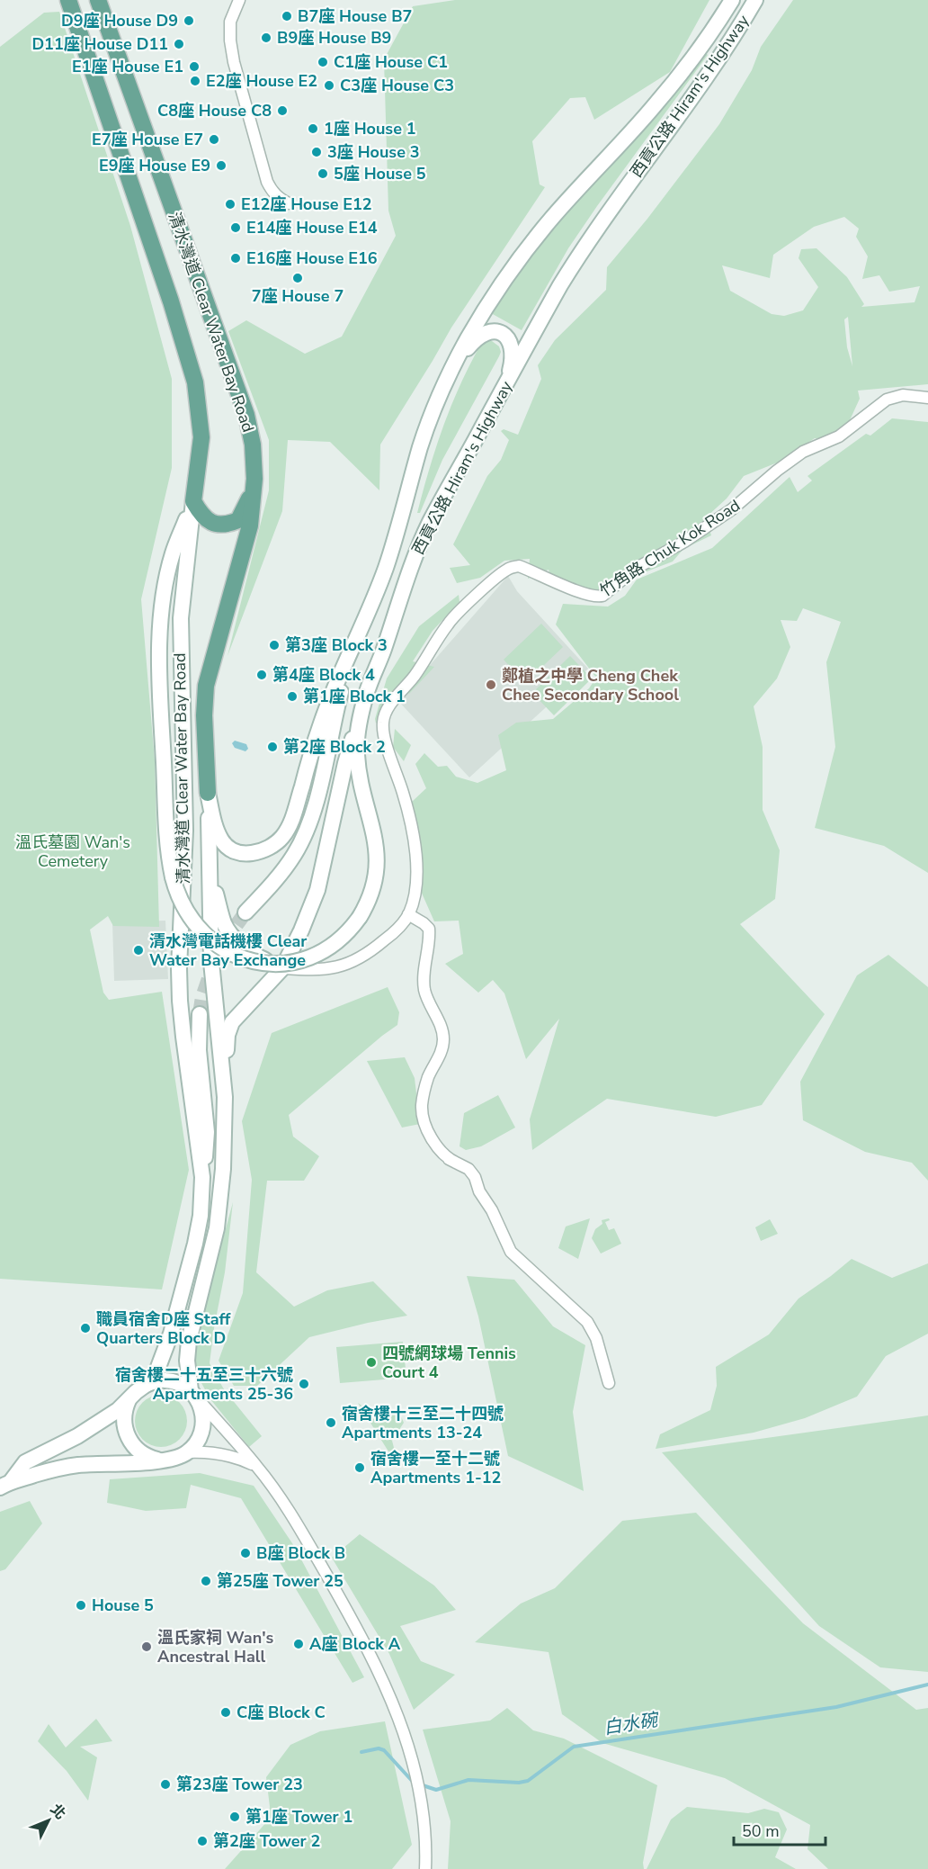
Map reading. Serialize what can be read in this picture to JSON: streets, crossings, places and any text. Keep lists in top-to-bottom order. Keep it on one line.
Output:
{"streets":{"main road":["西貢公路 Hiram's Highway","清水灣道 Clear Water Bay Road"],"street":["竹角路 Chuk Kok Road"]},"crossings":[["西貢公路 Hiram's Highway","清水灣道 Clear Water Bay Road"]],"water":["白水碗"],"parks":["溫氏墓園 Wan's Cemetery"],"places":["B7座 House B7","D9座 House D9","B9座 House B9","D11座 House D11","C1座 House C1","E1座 House E1","E2座 House E2","C3座 House C3","C8座 House C8","1座 House 1","E7座 House E7","3座 House 3","E9座 House E9","5座 House 5","E12座 House E12","E14座 House E14","E16座 House E16","7座 House 7","第3座 Block 3","第4座 Block 4","鄭植之中學 Cheng Chek Chee Secondary School","第1座 Block 1","第2座 Block 2","清水灣電話機樓 Clear Water Bay Exchange","職員宿舍D座 Staff Quarters Block D","四號網球場 Tennis Court 4","宿舍樓二十五至三十六號 Apartments 25-36","宿舍樓十三至二十四號 Apartments 13-24","宿舍樓一至十二號 Apartments 1-12","B座 Block B","第25座 Tower 25","House 5","A座 Block A","溫氏家祠 Wan's Ancestral Hall","C座 Block C","第23座 Tower 23","第1座 Tower 1","第2座 Tower 2"],"scale_bar":"50 m","north":"top right"}
